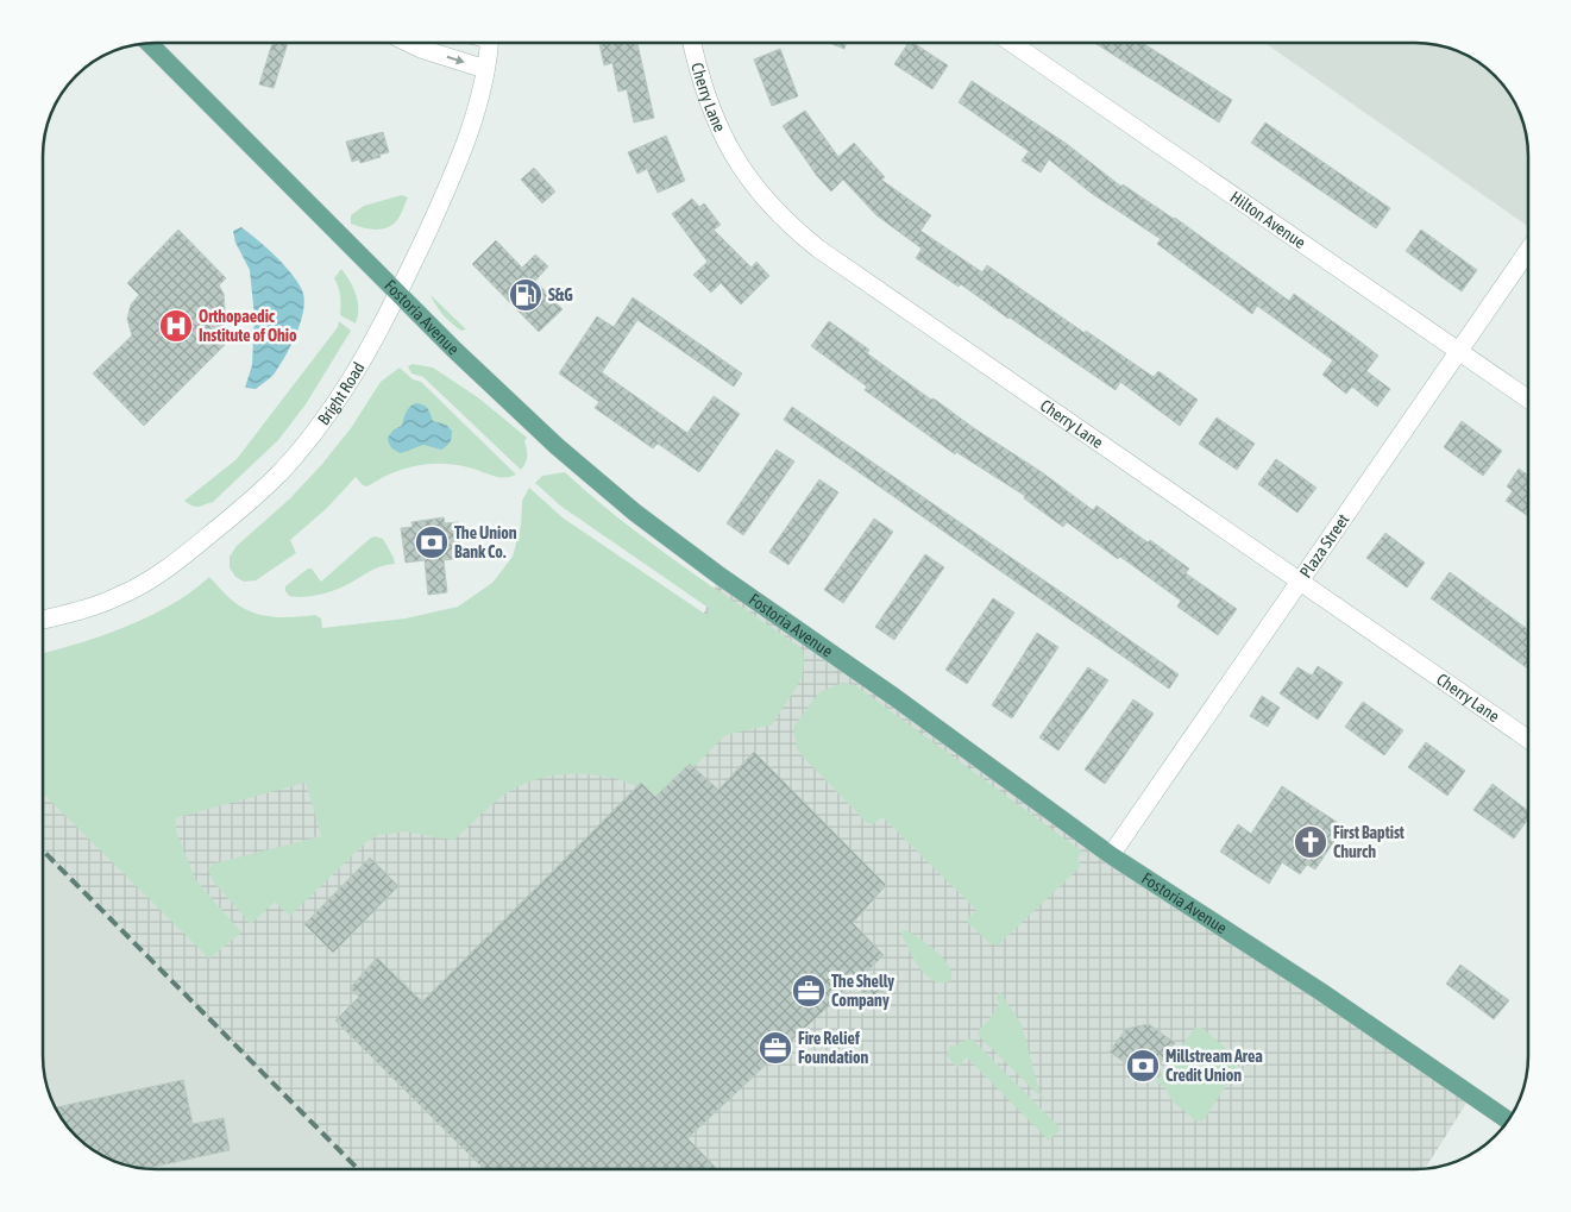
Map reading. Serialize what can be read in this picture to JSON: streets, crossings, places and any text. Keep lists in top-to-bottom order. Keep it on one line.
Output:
{"streets":{"main road":["Fostoria Avenue"],"street":["Cherry Lane","Hilton Avenue","Bright Road","Plaza Street"]},"crossings":[["Cherry Lane","Plaza Street"],["Hilton Avenue","Plaza Street"],["Fostoria Avenue","Bright Road"],["Fostoria Avenue","Plaza Street"]],"places":{"fuel station":["S&G"],"hospital":["Orthopaedic Institute of Ohio"],"bank":["The Union Bank Co.","Millstream Area Credit Union"],"church":["First Baptist Church"],"office":["The Shelly Company","Fire Relief Foundation"]}}
